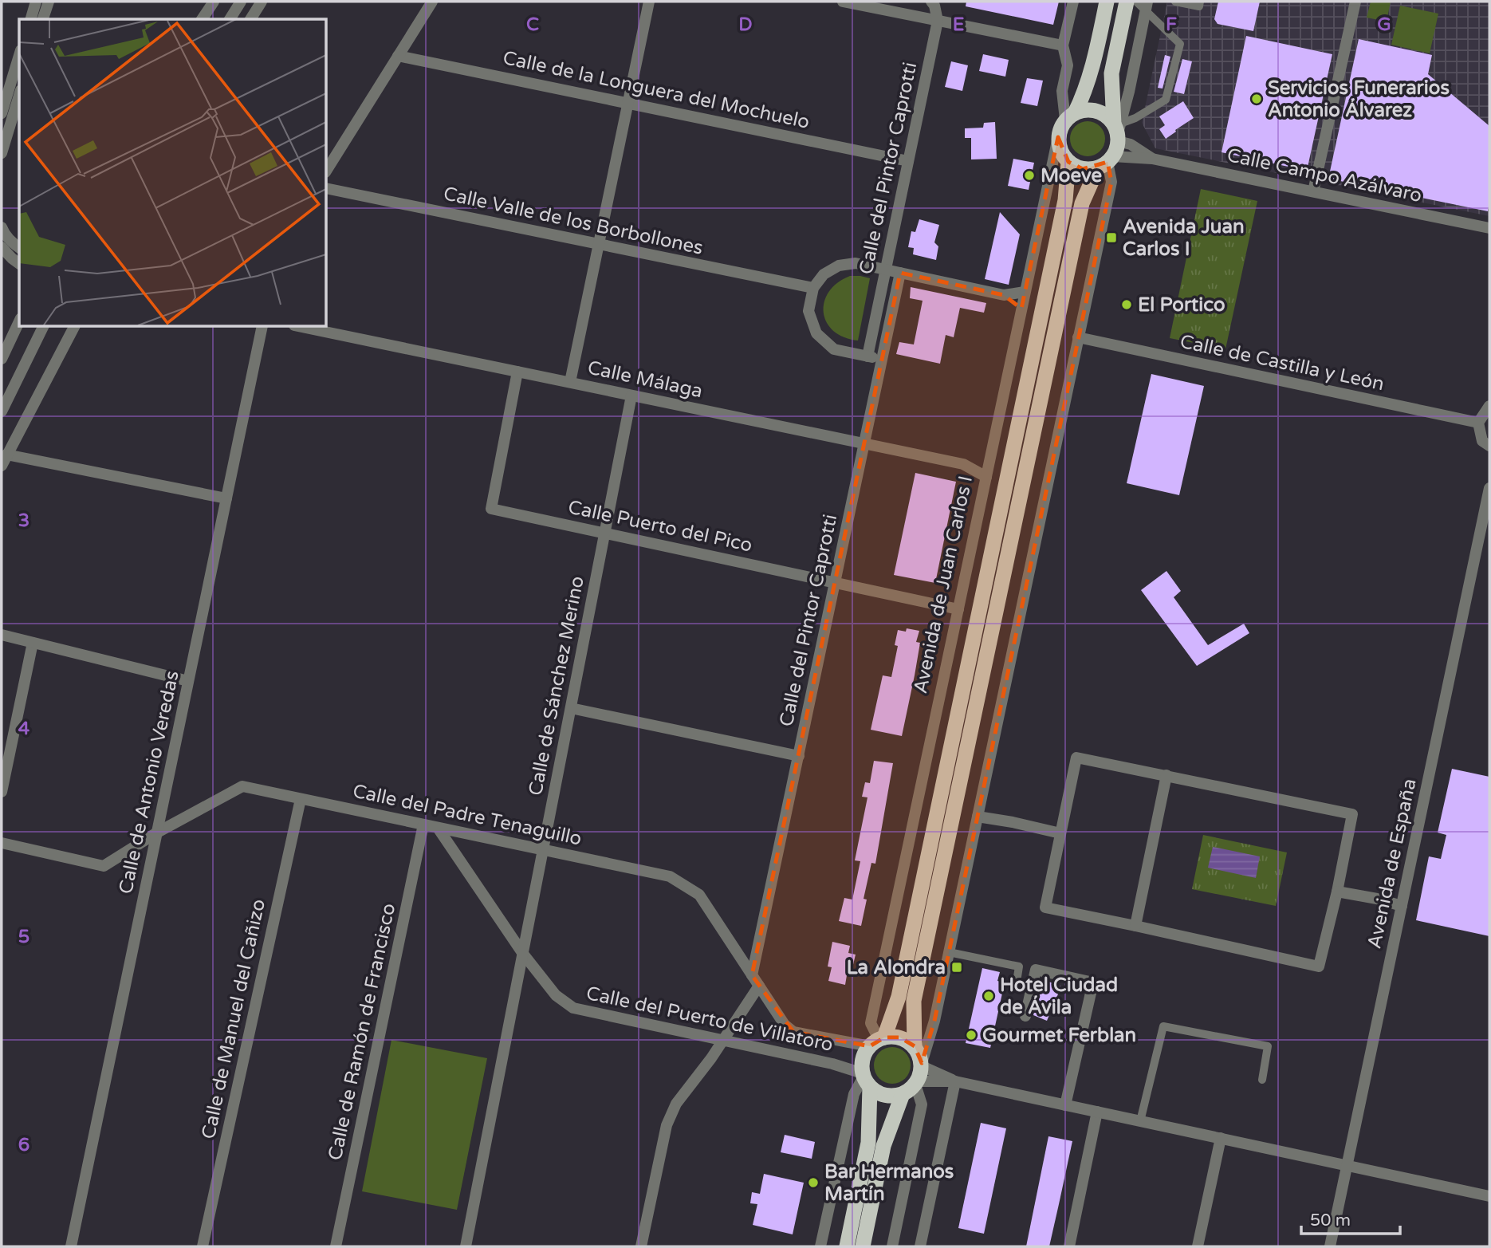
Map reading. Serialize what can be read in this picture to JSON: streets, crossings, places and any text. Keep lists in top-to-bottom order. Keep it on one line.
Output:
{"streets":{"highway":["Avenida de Juan Carlos I"],"street":["Calle de la Longuera del Mochuelo","Calle del Pintor Caprotti","Calle Campo Azálvaro","Calle Valle de los Borbollones","Calle de Castilla y León","Calle Málaga","Calle Puerto del Pico","Calle de Sánchez Merino","Calle de Antonio Veredas","Calle del Padre Tenaguillo","Avenida de España","Calle de Manuel del Cañizo","Calle del Puerto de Villatoro","Calle de Ramón de Francisco"]},"crossings":[["Calle de la Longuera del Mochuelo","Calle del Pintor Caprotti"],["Calle del Pintor Caprotti","Calle Málaga"],["Calle del Pintor Caprotti","Calle Puerto del Pico"],["Calle del Pintor Caprotti","Calle del Padre Tenaguillo"],["Calle Campo Azálvaro","Avenida de Juan Carlos I"],["Calle Málaga","Calle Puerto del Pico"],["Calle Málaga","Avenida de Juan Carlos I"],["Calle Málaga","Calle de Sánchez Merino"],["Calle Puerto del Pico","Avenida de Juan Carlos I"],["Calle Puerto del Pico","Calle de Sánchez Merino"],["Avenida de Juan Carlos I","Calle del Padre Tenaguillo"],["Avenida de Juan Carlos I","Calle del Puerto de Villatoro"],["Calle de Sánchez Merino","Calle del Padre Tenaguillo"],["Calle de Sánchez Merino","Calle del Puerto de Villatoro"],["Calle de Antonio Veredas","Calle del Padre Tenaguillo"],["Calle del Padre Tenaguillo","Calle de Manuel del Cañizo"],["Calle del Padre Tenaguillo","Calle del Puerto de Villatoro"],["Calle del Padre Tenaguillo","Calle de Ramón de Francisco"]],"places":{"other":["Servicios Funerarios Antonio Álvarez","Moeve","El Portico","Hotel Ciudad de Ávila","Gourmet Ferblan","Bar Hermanos Martín"],"transit":["Avenida Juan Carlos I","La Alondra"]},"scale_bar":"50 m","grid":{"columns":["C","D","E","F","G"],"rows":["3","4","5","6"]}}
